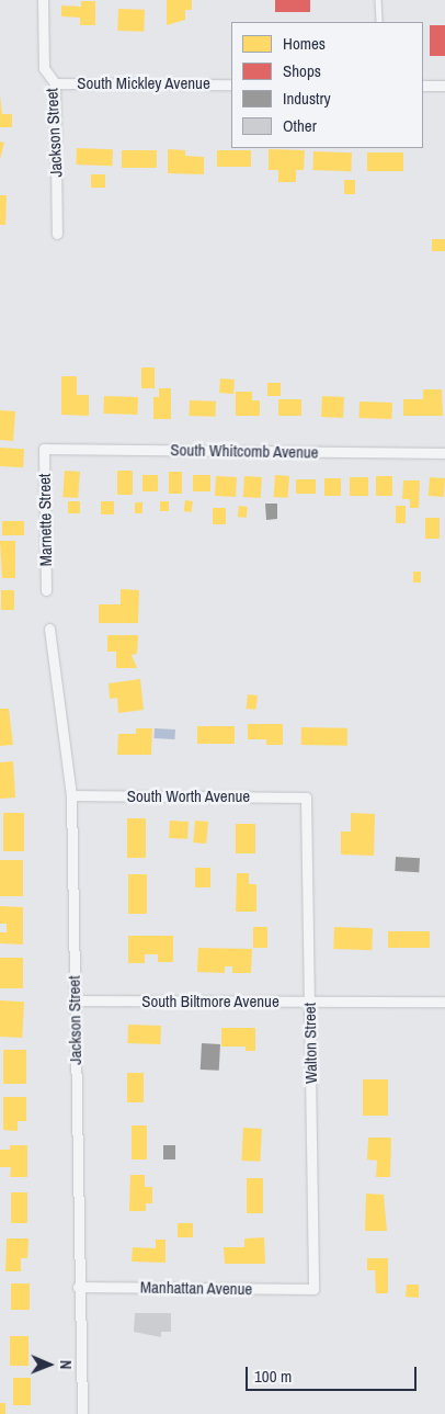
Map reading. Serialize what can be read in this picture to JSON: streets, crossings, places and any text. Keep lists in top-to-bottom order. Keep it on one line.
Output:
{"streets":{"street":["South Mickley Avenue","Jackson Street","South Whitcomb Avenue","Marnette Street","South Worth Avenue","South Biltmore Avenue","Walton Street","Manhattan Avenue"]},"crossings":[["South Mickley Avenue","Jackson Street"],["Jackson Street","South Worth Avenue"],["Jackson Street","South Biltmore Avenue"],["Jackson Street","Manhattan Avenue"],["South Whitcomb Avenue","Marnette Street"],["South Worth Avenue","Walton Street"],["South Biltmore Avenue","Walton Street"],["Walton Street","Manhattan Avenue"]],"legend":["Homes","Shops","Industry","Other"],"scale_bar":"100 m","north":"right"}
